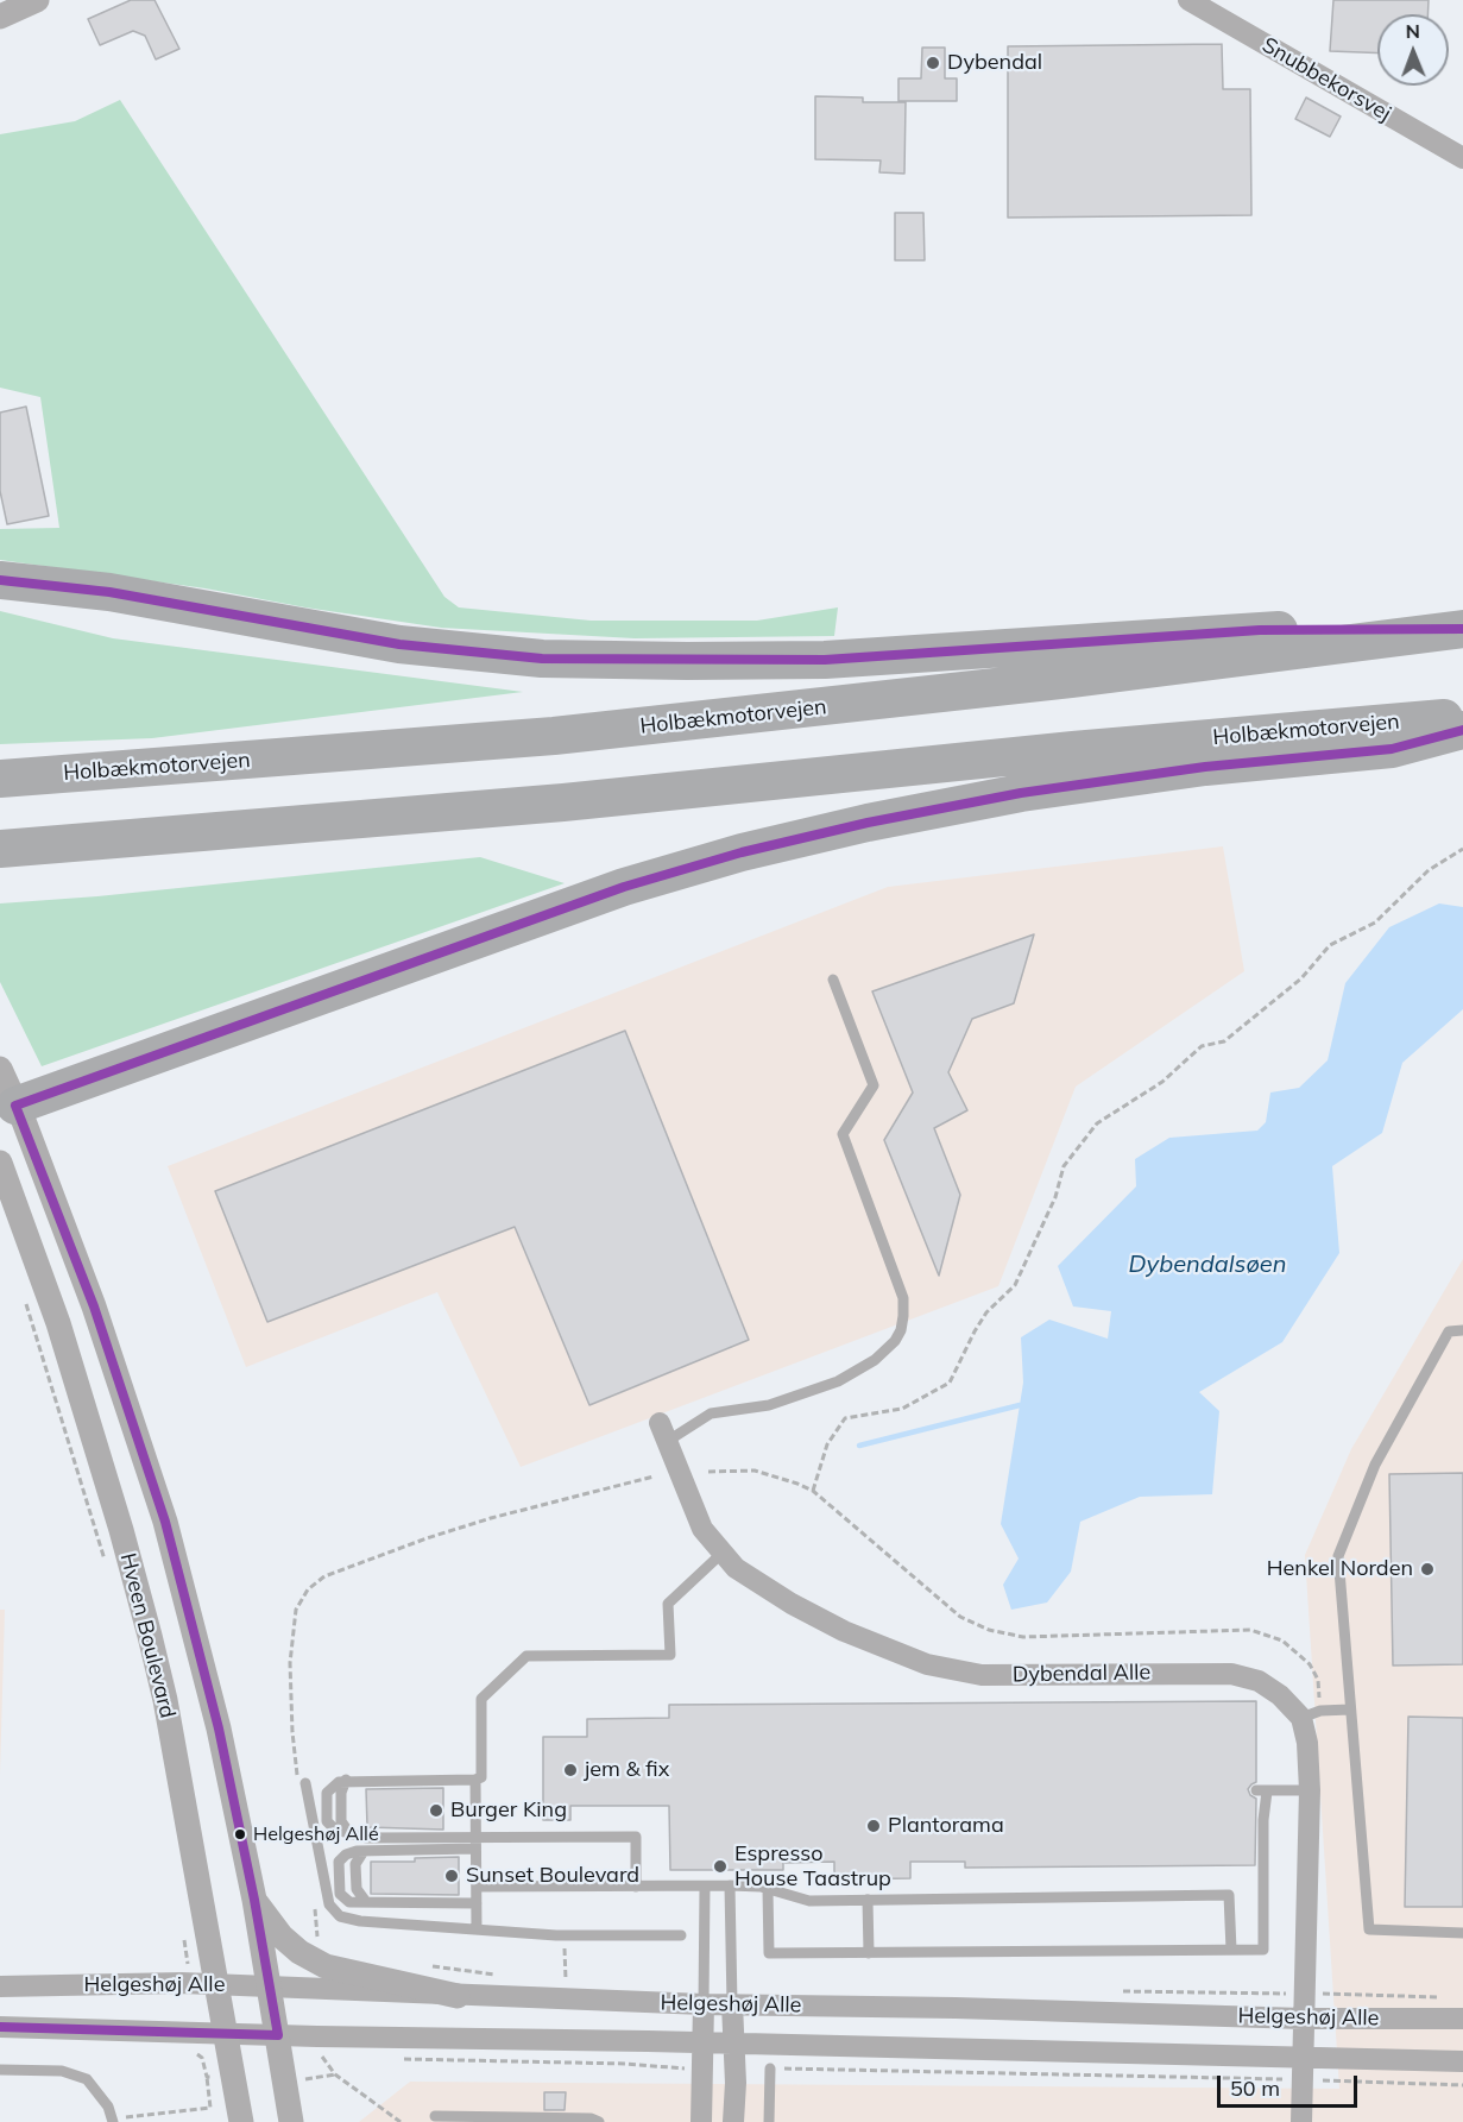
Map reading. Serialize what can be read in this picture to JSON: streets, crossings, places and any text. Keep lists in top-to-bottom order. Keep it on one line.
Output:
{"streets":{"highway":["Holbækmotorvejen"],"street":["Snubbekorsvej","Hveen Boulevard","Dybendal Alle","Helgeshøj Alle"]},"crossings":[["Hveen Boulevard","Helgeshøj Alle"]],"water":["Dybendalsøen"],"places":["Dybendal","Henkel Norden","jem & fix","Burger King","Plantorama","Helgeshøj Allé","Espresso House Taastrup","Sunset Boulevard"],"scale_bar":"50 m","north":"top"}
